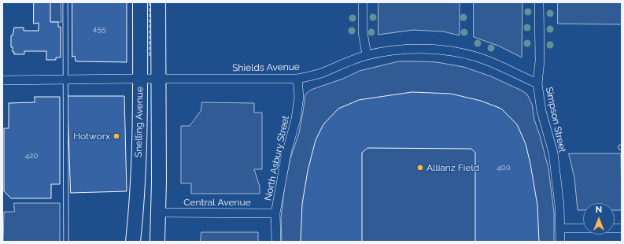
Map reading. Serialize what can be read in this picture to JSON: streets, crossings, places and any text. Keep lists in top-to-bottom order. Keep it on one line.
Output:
{"streets":{"main road":["Snelling Avenue"],"street":["Shields Avenue","Simpson Street","North Asbury Street","Central Avenue"]},"crossings":[["Shields Avenue","Simpson Street"],["Shields Avenue","Snelling Avenue"],["Shields Avenue","North Asbury Street"],["Snelling Avenue","Central Avenue"],["North Asbury Street","Central Avenue"]],"places":["Hotworx","Allianz Field"],"house_numbers":["455","420","400"],"north":"top"}
